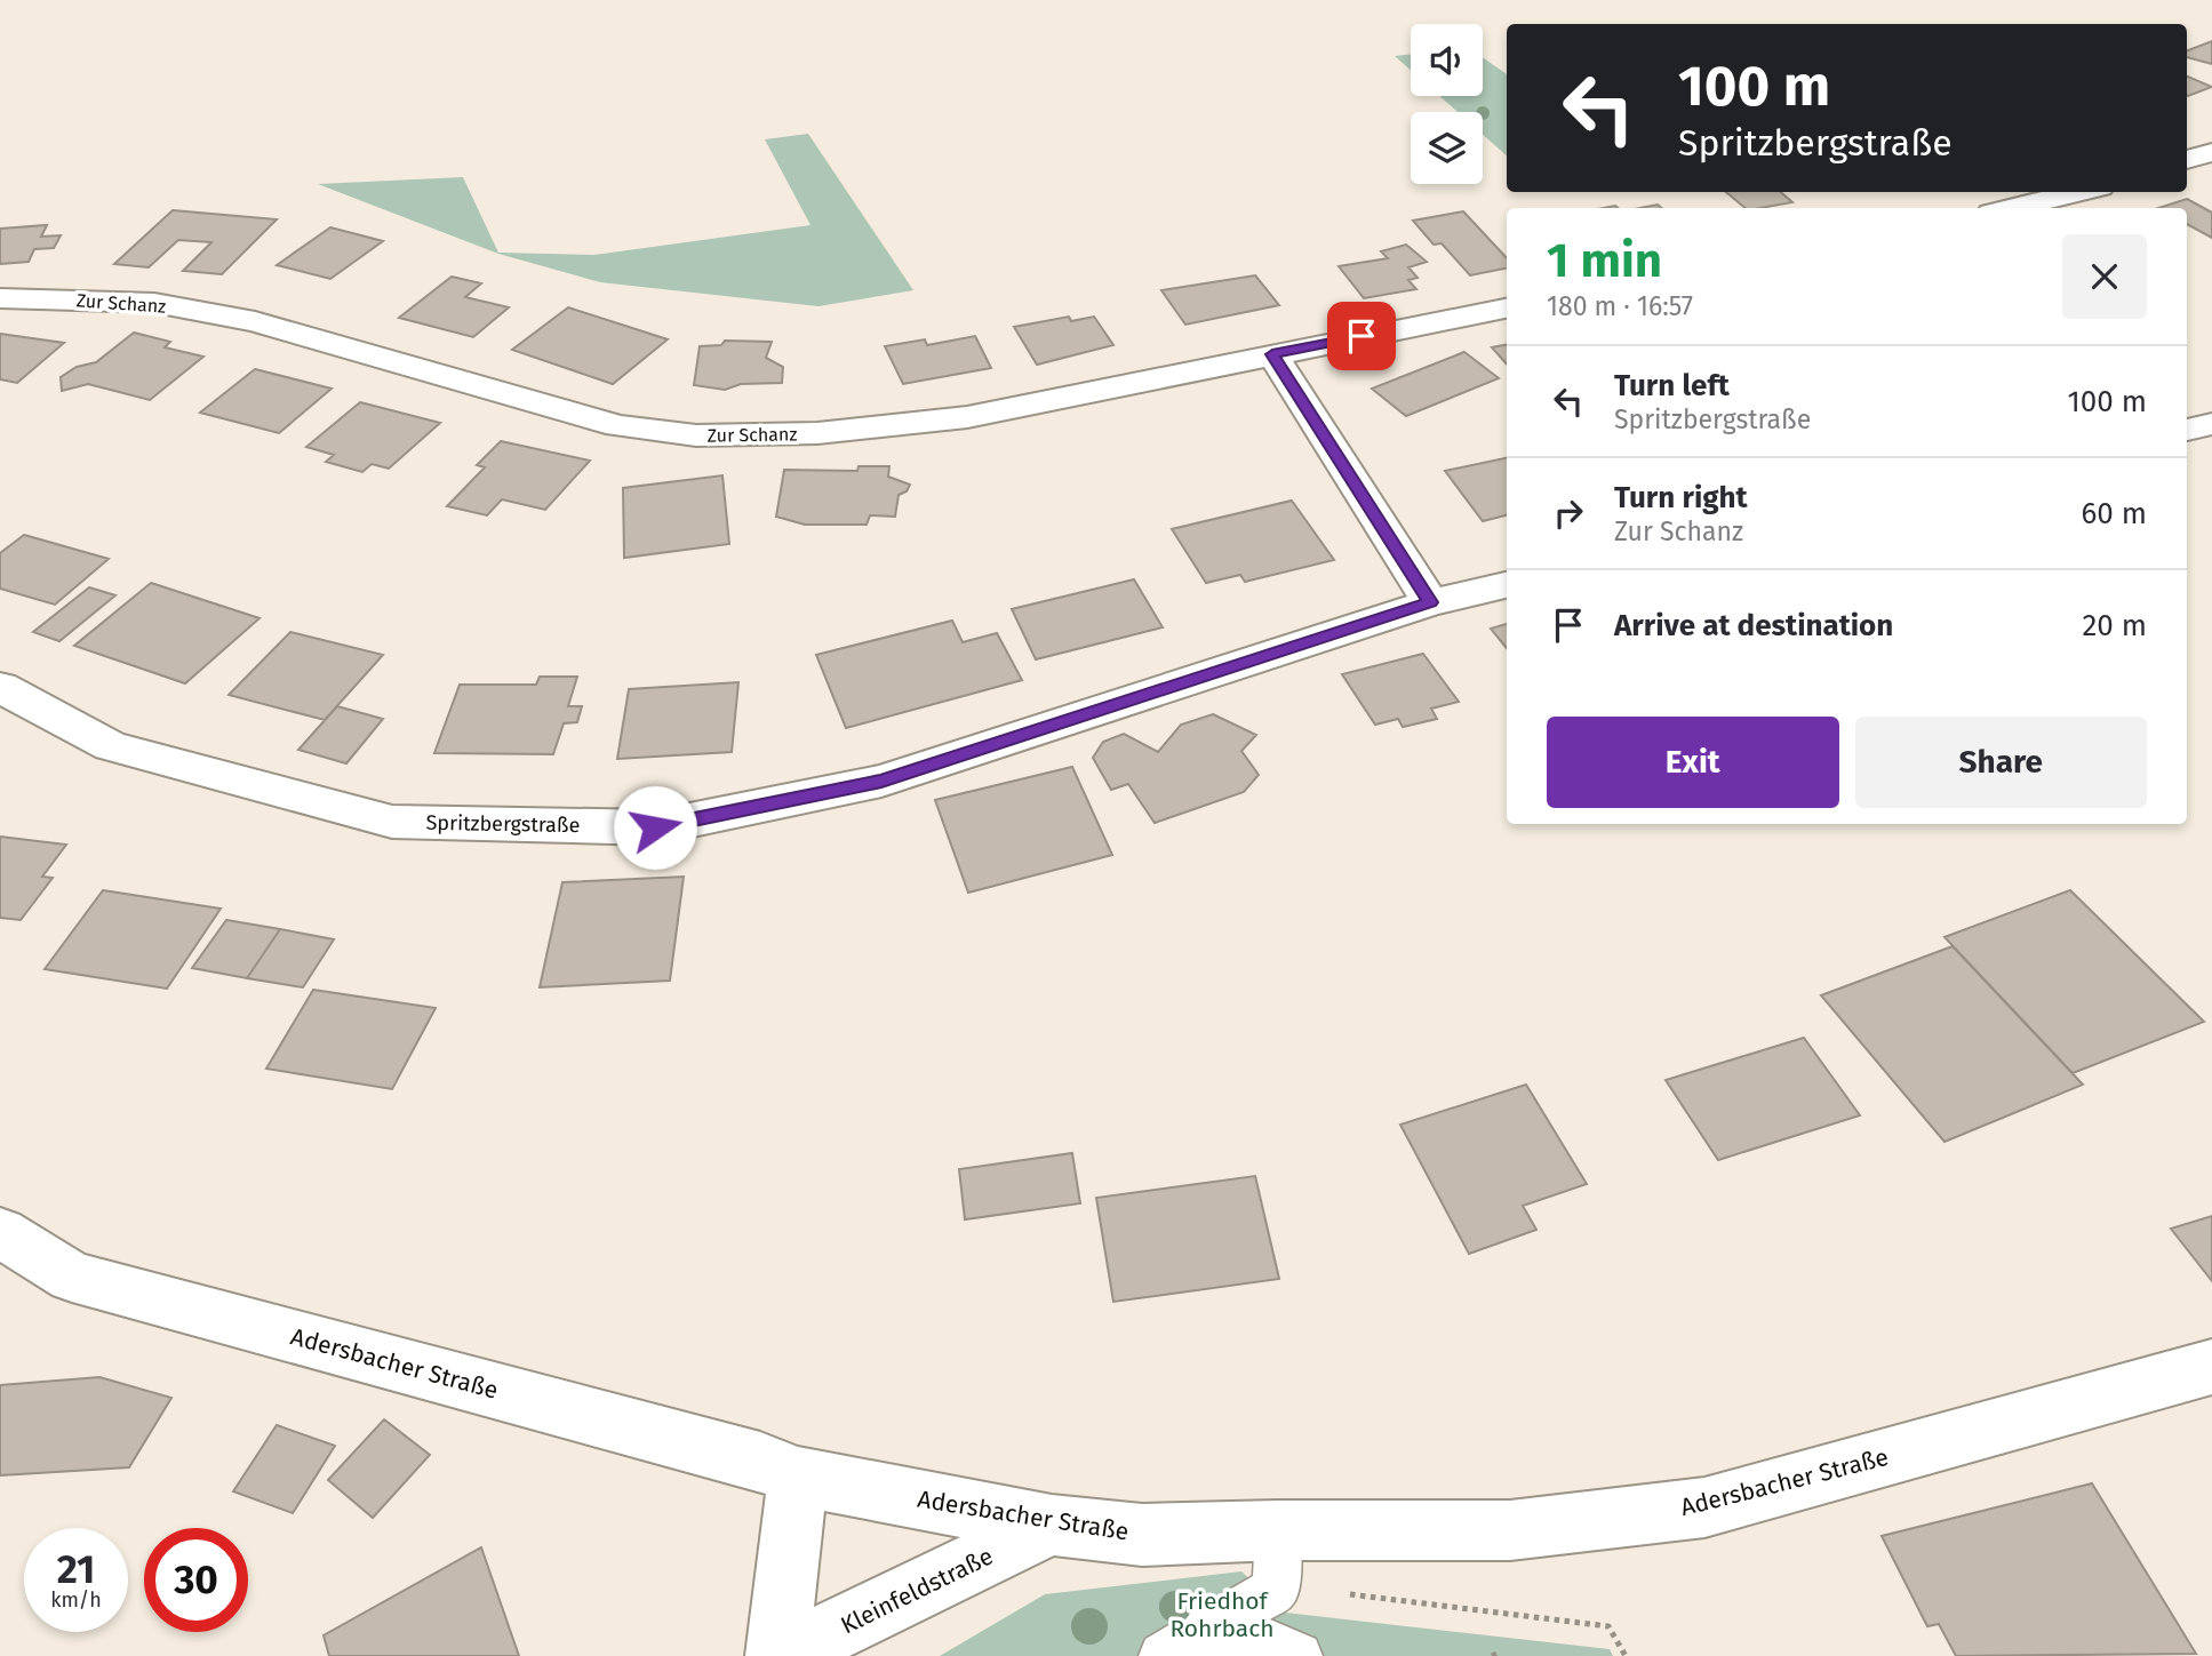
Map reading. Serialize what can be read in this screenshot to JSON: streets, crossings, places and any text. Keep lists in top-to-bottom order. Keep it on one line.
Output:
{"streets":{"street":["Zur Schanz","Spritzbergstraße","Adersbacher Straße","Kleinfeldstraße"]},"crossings":[["Adersbacher Straße","Kleinfeldstraße"]],"parks":["Friedhof Rohrbach"],"page":{"turn":["100 m","Spritzbergstraße"],"heading":["1 min","180 m · 16:57"],"list":[{"name":"Turn left","note":"Spritzbergstraße","value":"100 m"},{"name":"Turn right","note":"Zur Schanz","value":"60 m"},{"name":"Arrive at destination","value":"20 m"}],"buttons":["Exit","Share"],"speed":"21 km/h","limit":"30"}}
